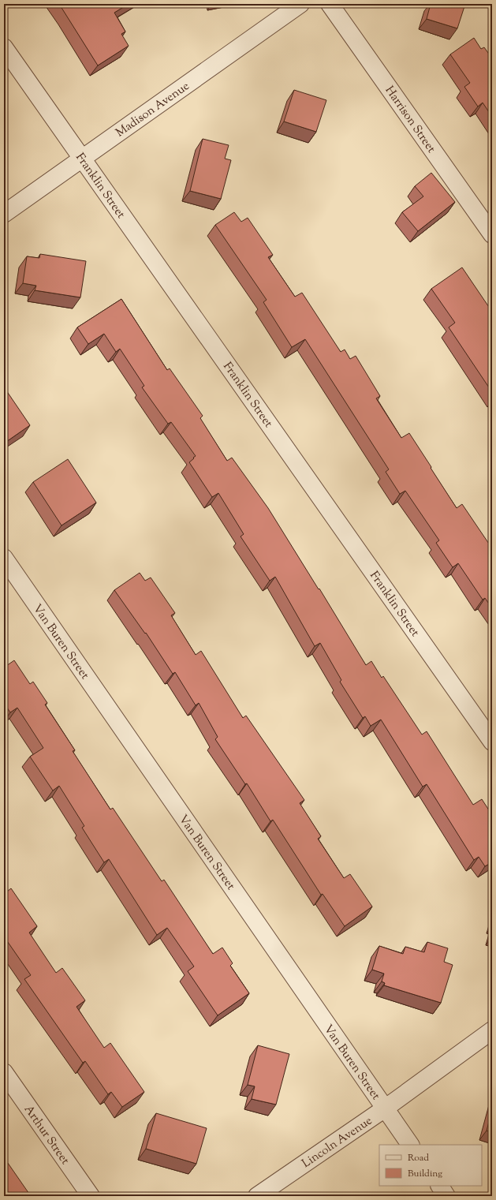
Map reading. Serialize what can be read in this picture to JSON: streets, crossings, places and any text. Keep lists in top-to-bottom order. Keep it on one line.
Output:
{"streets":{"street":["Madison Avenue","Harrison Street","Franklin Street","Van Buren Street","Arthur Street","Lincoln Avenue"]},"crossings":[["Madison Avenue","Franklin Street"],["Van Buren Street","Lincoln Avenue"]],"legend":["Road","Building"]}
